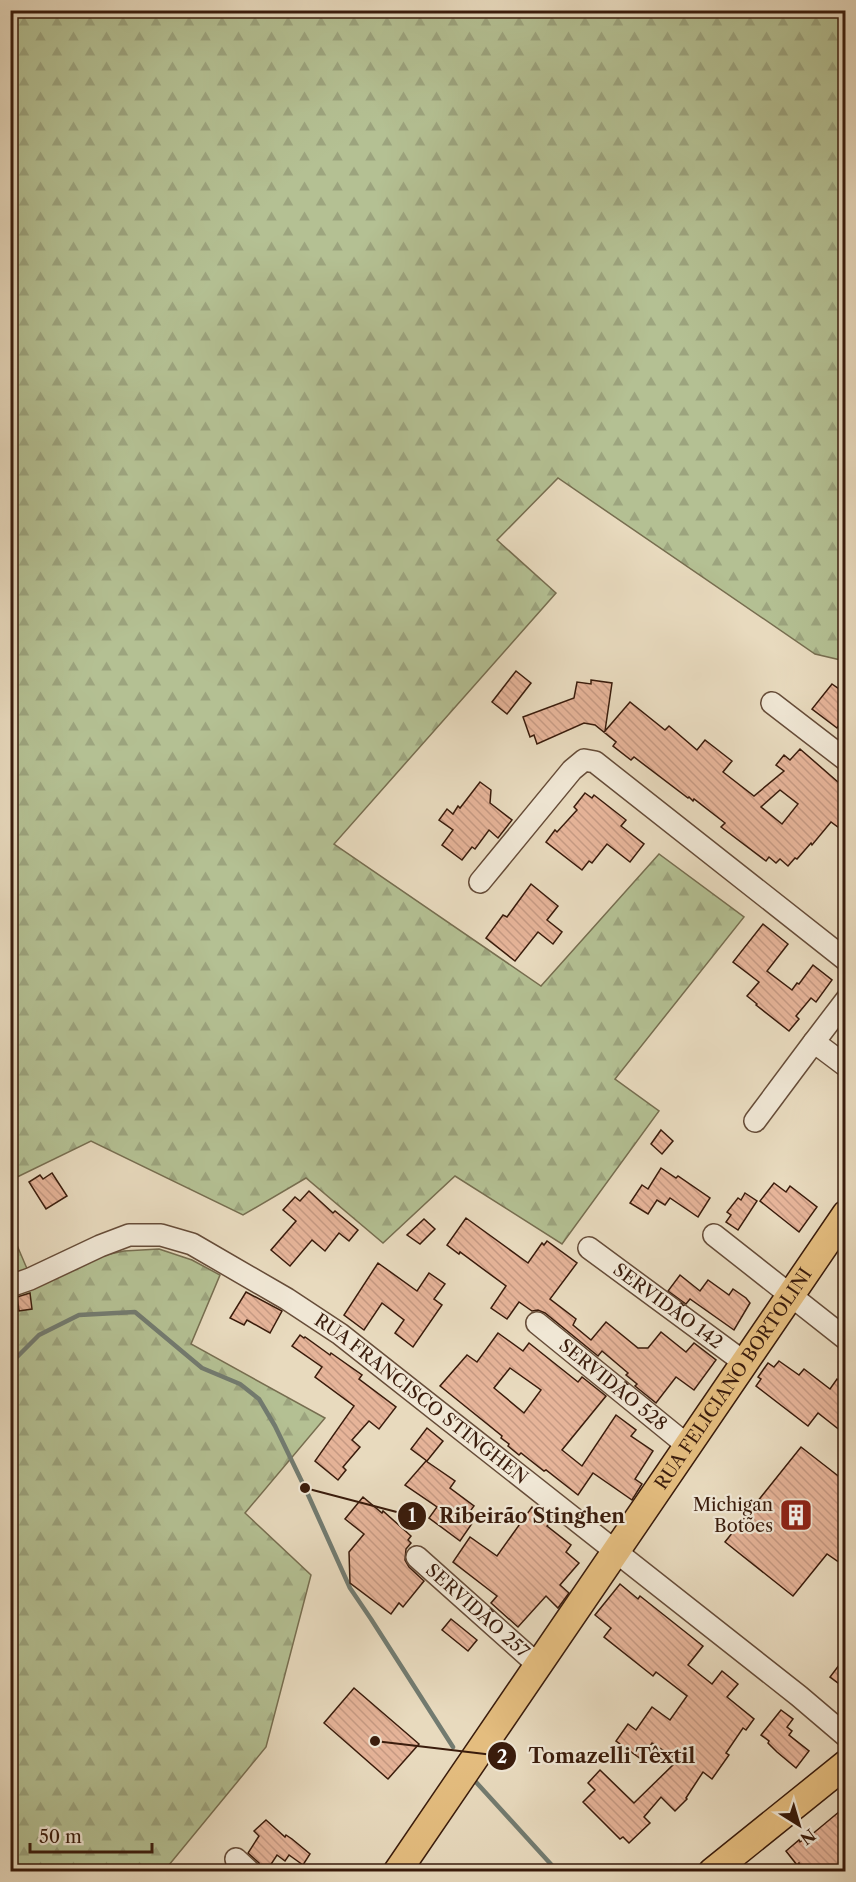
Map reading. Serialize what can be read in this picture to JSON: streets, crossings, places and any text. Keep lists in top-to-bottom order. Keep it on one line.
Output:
{"streets":{"main road":["RUA FELICIANO BORTOLINI"],"street":["SERVIDÃO 142","SERVIDÃO 528","RUA FRANCISCO STINGHEN","SERVIDÃO 257"]},"crossings":[["SERVIDÃO 142","RUA FELICIANO BORTOLINI"],["RUA FELICIANO BORTOLINI","SERVIDÃO 528"],["RUA FELICIANO BORTOLINI","RUA FRANCISCO STINGHEN"],["RUA FELICIANO BORTOLINI","SERVIDÃO 257"]],"places":{"other":["Ribeirão Stinghen","Tomazelli Têxtil"],"building":["Michigan Botões"]},"scale_bar":"50 m","north":"bottom right"}
